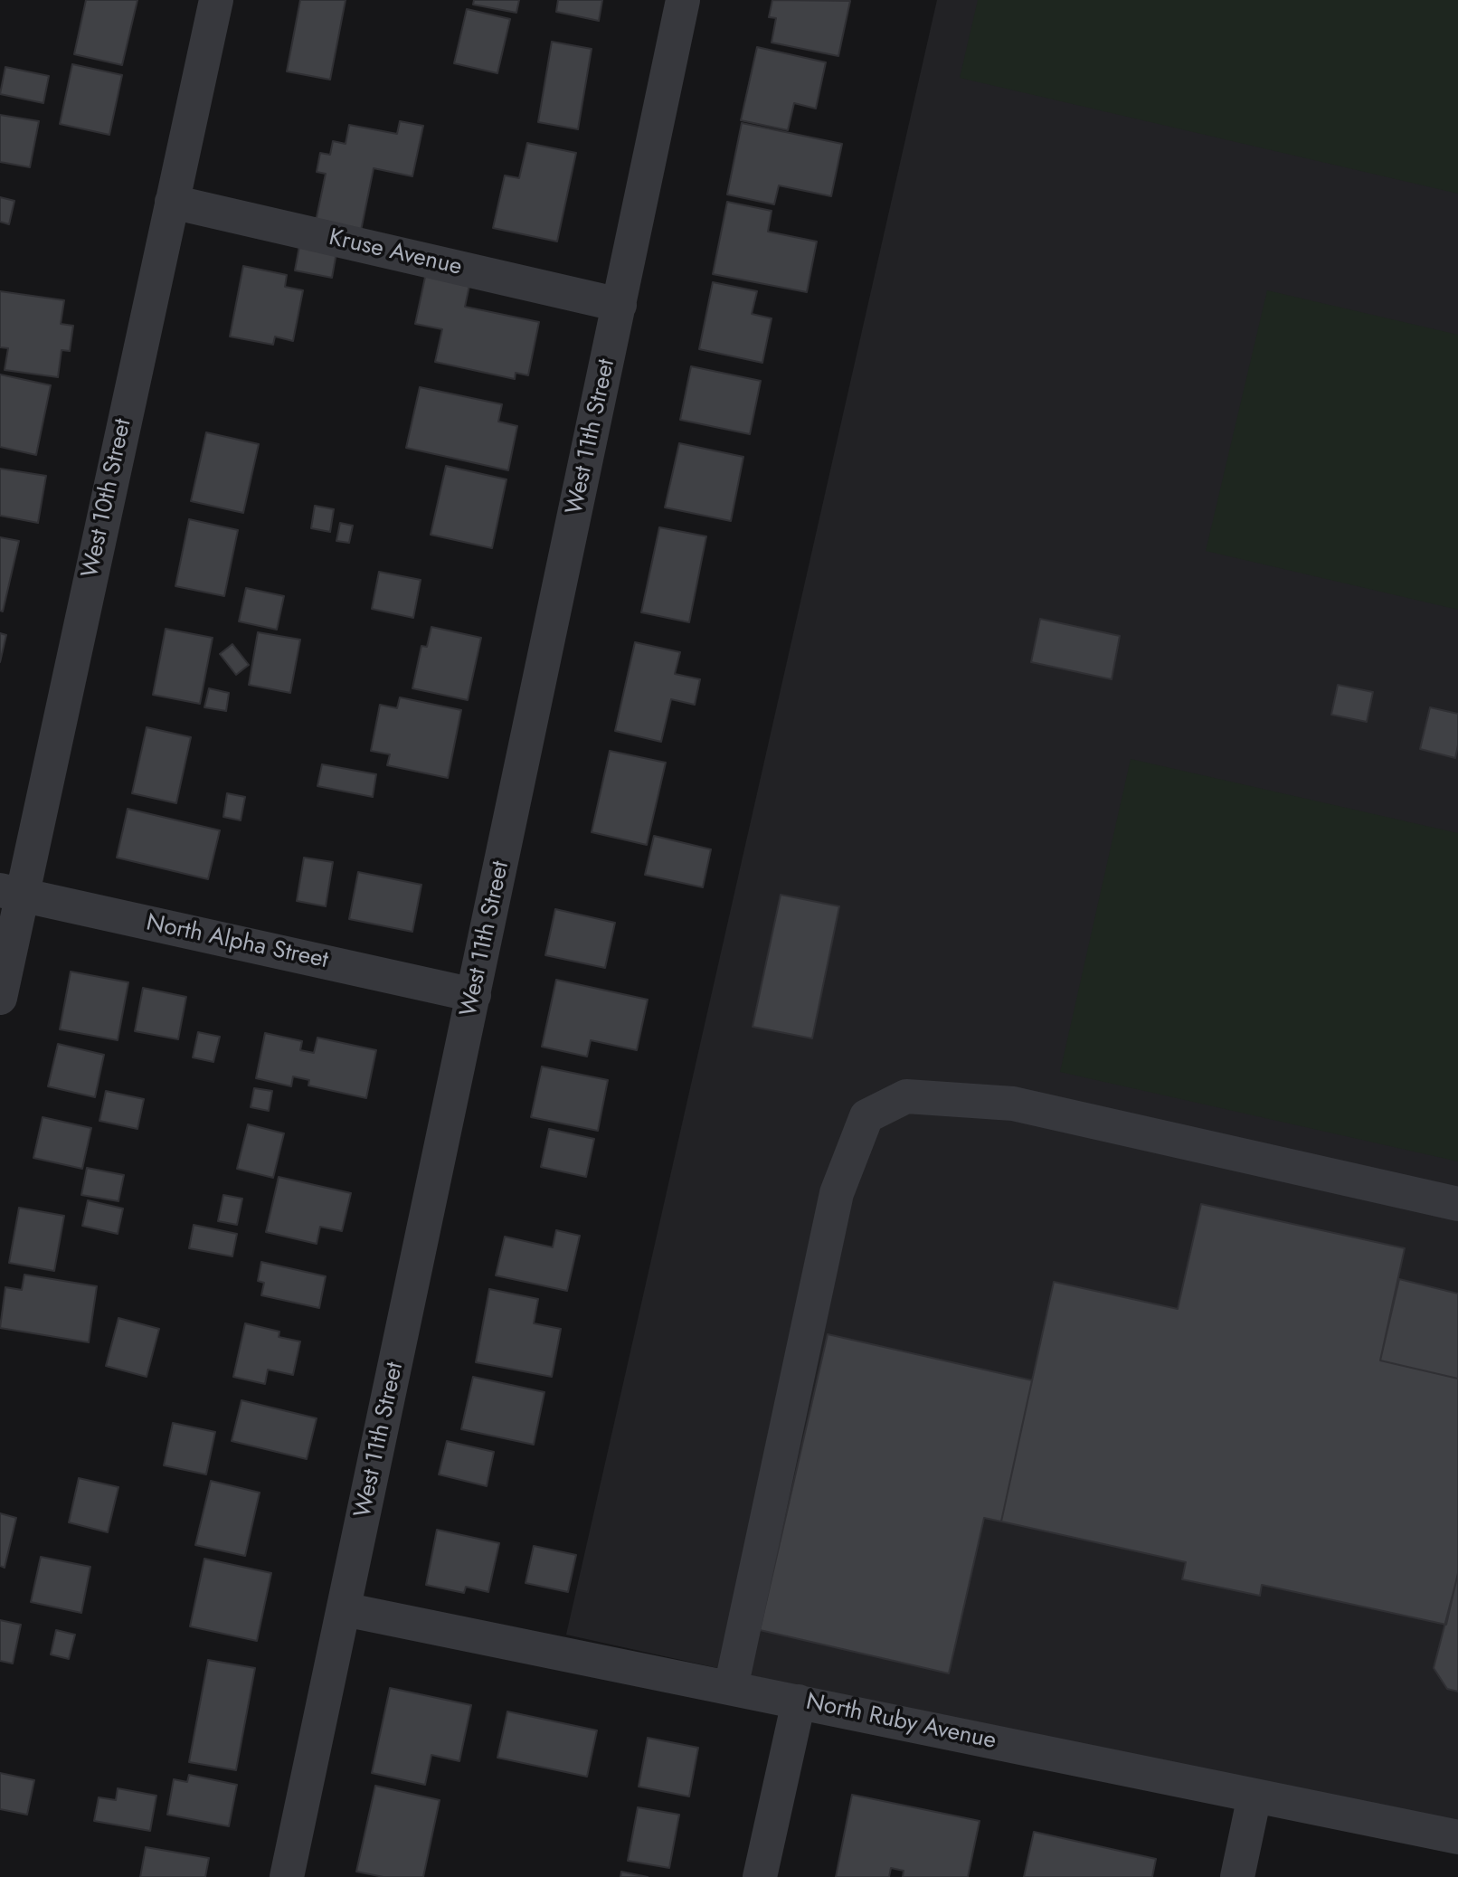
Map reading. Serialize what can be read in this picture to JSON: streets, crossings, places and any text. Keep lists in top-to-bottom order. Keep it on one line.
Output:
{"streets":{"street":["Kruse Avenue","West 11th Street","West 10th Street","North Alpha Street","North Ruby Avenue"]},"crossings":[["Kruse Avenue","West 11th Street"],["Kruse Avenue","West 10th Street"],["West 11th Street","North Alpha Street"],["West 11th Street","North Ruby Avenue"],["West 10th Street","North Alpha Street"]]}
